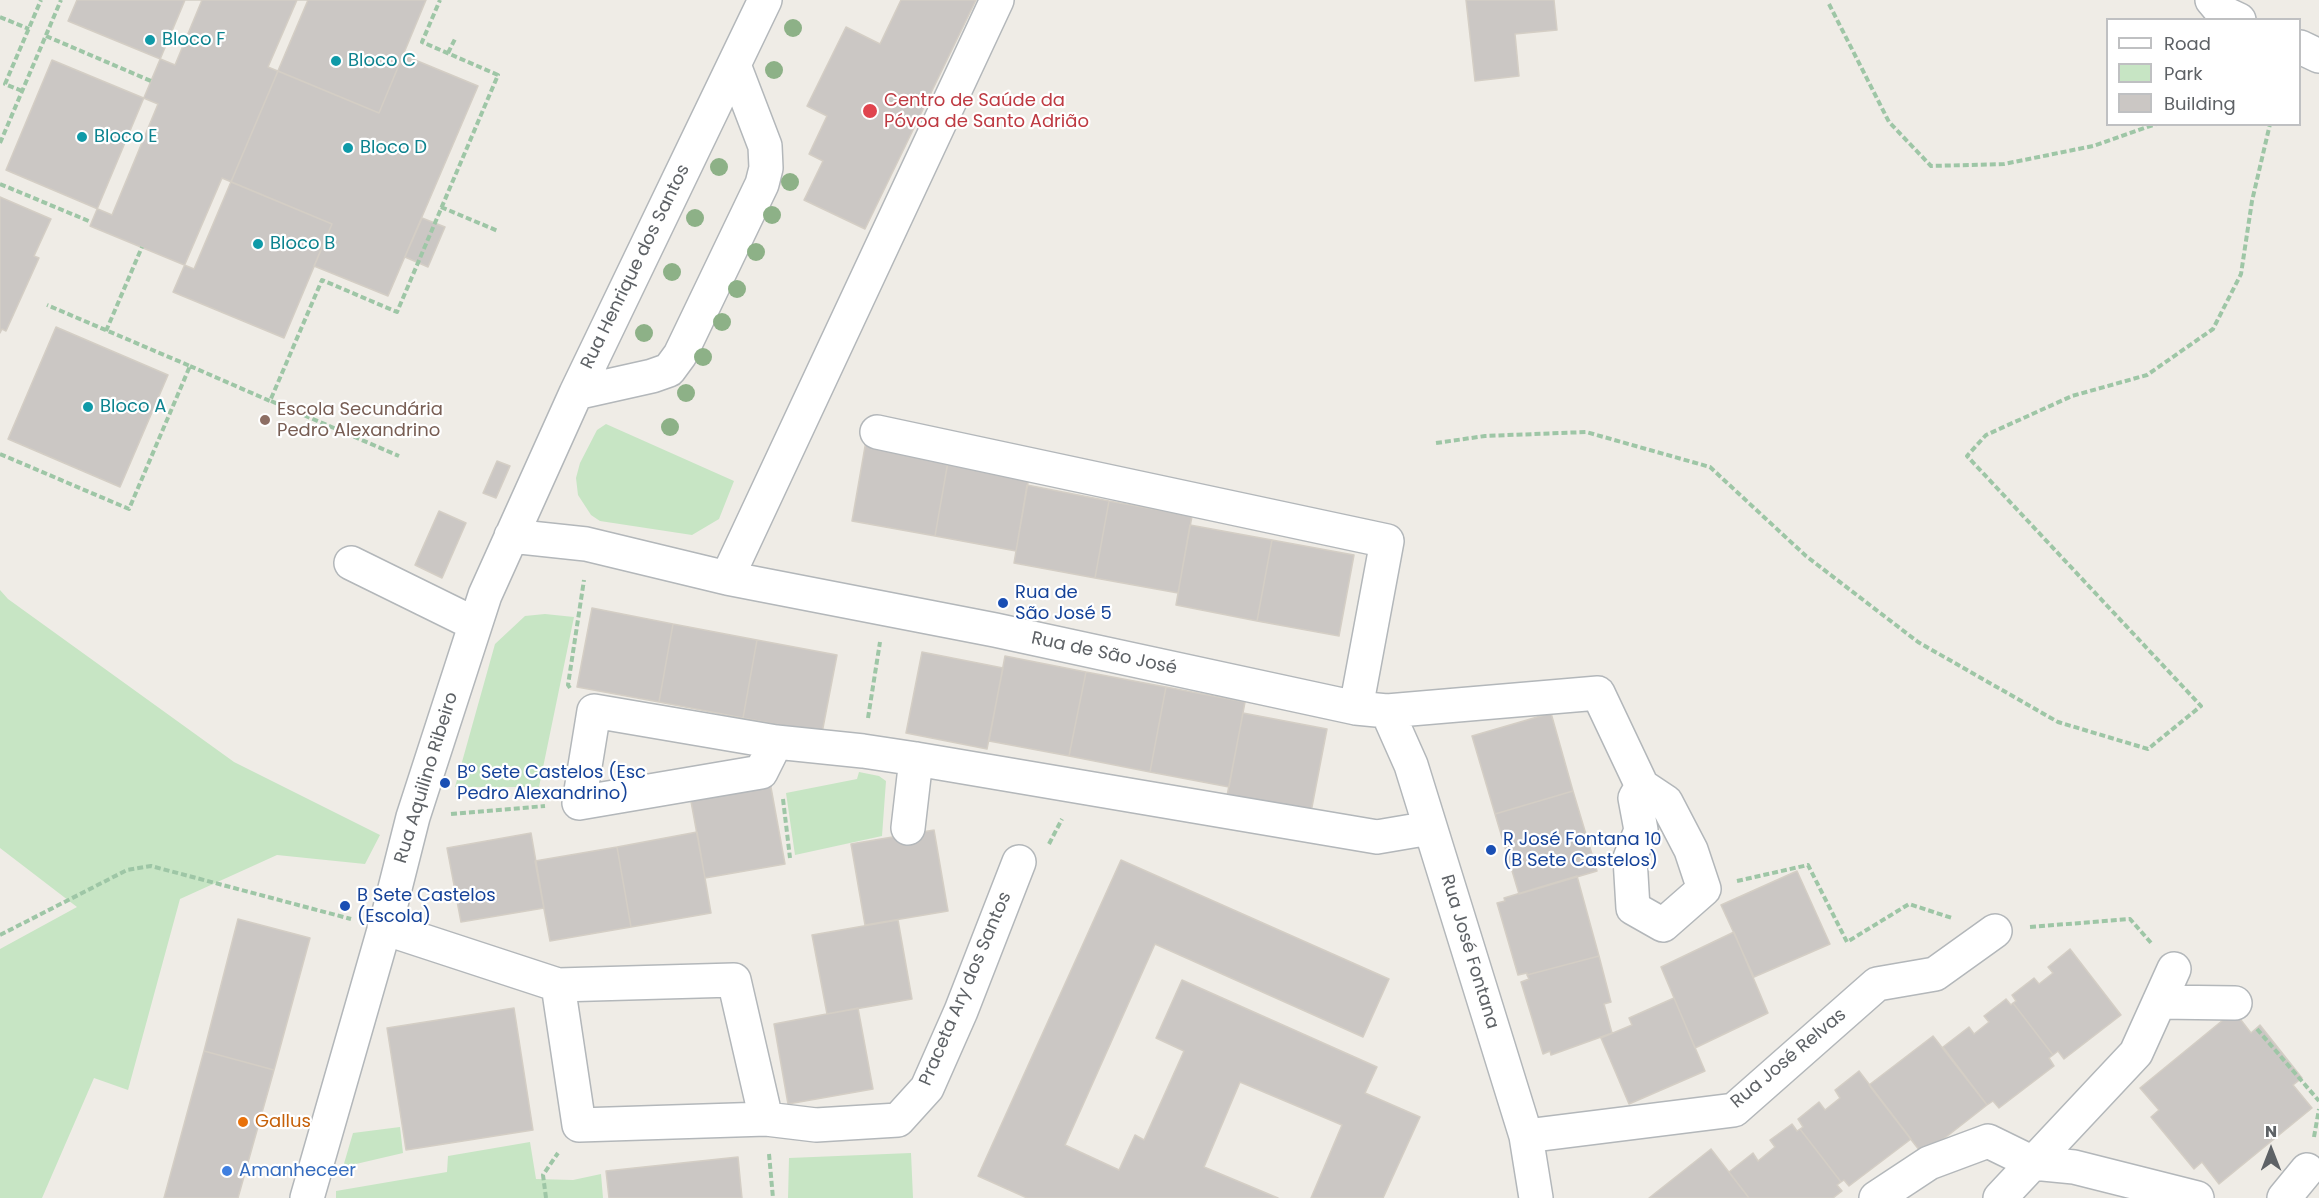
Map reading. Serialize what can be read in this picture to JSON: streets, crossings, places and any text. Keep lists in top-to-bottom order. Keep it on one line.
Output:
{"streets":{"street":["Rua Henrique dos Santos","Rua de São José","Rua Aquilino Ribeiro","Rua José Fontana","Praceta Ary dos Santos","Rua José Relvas"]},"crossings":[["Rua Henrique dos Santos","Rua de São José"],["Rua Henrique dos Santos","Rua Aquilino Ribeiro"],["Rua de São José","Rua Aquilino Ribeiro"],["Rua de São José","Rua José Fontana"],["Rua José Fontana","Rua José Relvas"]],"places":["Bloco F","Bloco C","Centro de Saúde da Póvoa de Santo Adrião","Bloco E","Bloco D","Bloco B","Bloco A","Escola Secundária Pedro Alexandrino","Rua de São José 5","Bº Sete Castelos (Esc Pedro Alexandrino)","R José Fontana 10 (B Sete Castelos)","B Sete Castelos (Escola)","Gallus","Amanheceer"],"legend":["Road","Park","Building"],"north":"top"}
